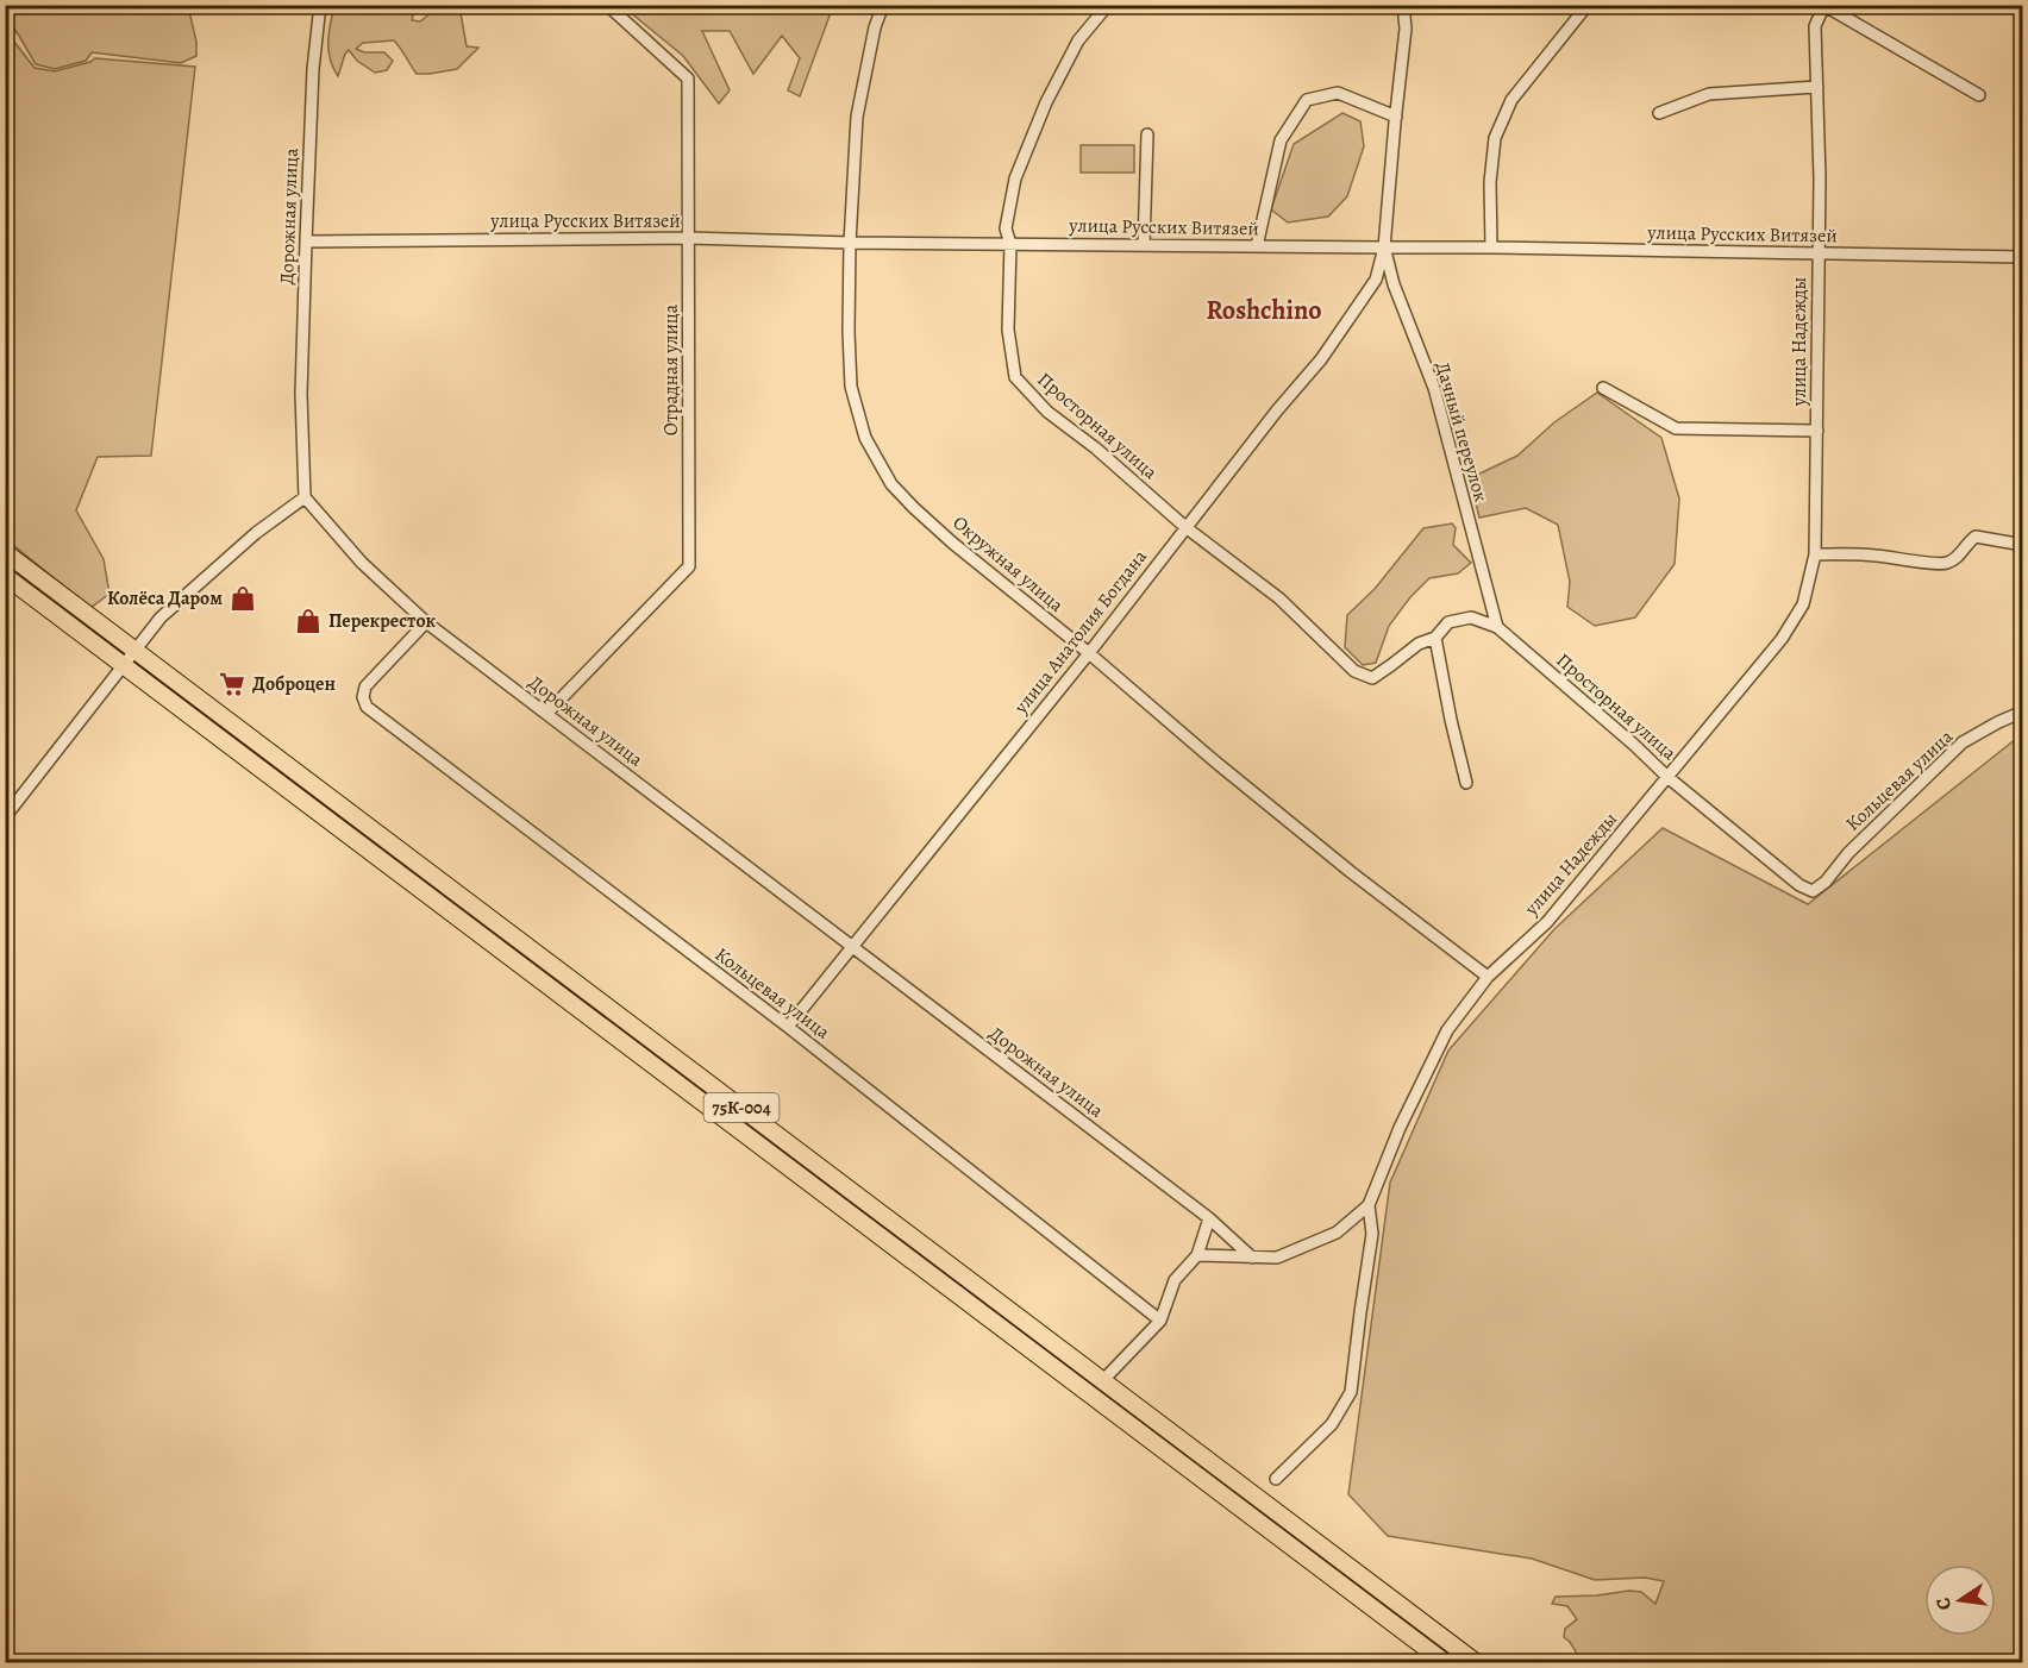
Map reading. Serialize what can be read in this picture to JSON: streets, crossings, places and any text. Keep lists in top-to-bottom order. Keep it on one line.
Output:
{"streets":{"highway":["75К-004"],"street":["Дорожная улица","улица Русских Витязей","улица Надежды","Отрадная улица","Просторная улица","Дачный переулок","Окружная улица","улица Анатолия Богдана","Кольцевая улица"]},"crossings":[["Дорожная улица","улица Русских Витязей"],["Дорожная улица","улица Надежды"],["Дорожная улица","Отрадная улица"],["Дорожная улица","улица Анатолия Богдана"],["Дорожная улица","Кольцевая улица"],["улица Русских Витязей","улица Надежды"],["улица Русских Витязей","Отрадная улица"],["улица Русских Витязей","Просторная улица"],["улица Русских Витязей","Дачный переулок"],["улица Русских Витязей","Окружная улица"],["улица Русских Витязей","улица Анатолия Богдана"],["улица Надежды","Просторная улица"],["улица Надежды","Окружная улица"],["Просторная улица","Дачный переулок"],["Просторная улица","улица Анатолия Богдана"],["Просторная улица","Кольцевая улица"],["Дачный переулок","улица Анатолия Богдана"],["Окружная улица","улица Анатолия Богдана"],["улица Анатолия Богдана","Кольцевая улица"]],"districts":["Roshchino"],"places":{"shop":["Колёса Даром","Перекресток"],"supermarket":["Доброцен"]},"north":"left"}
